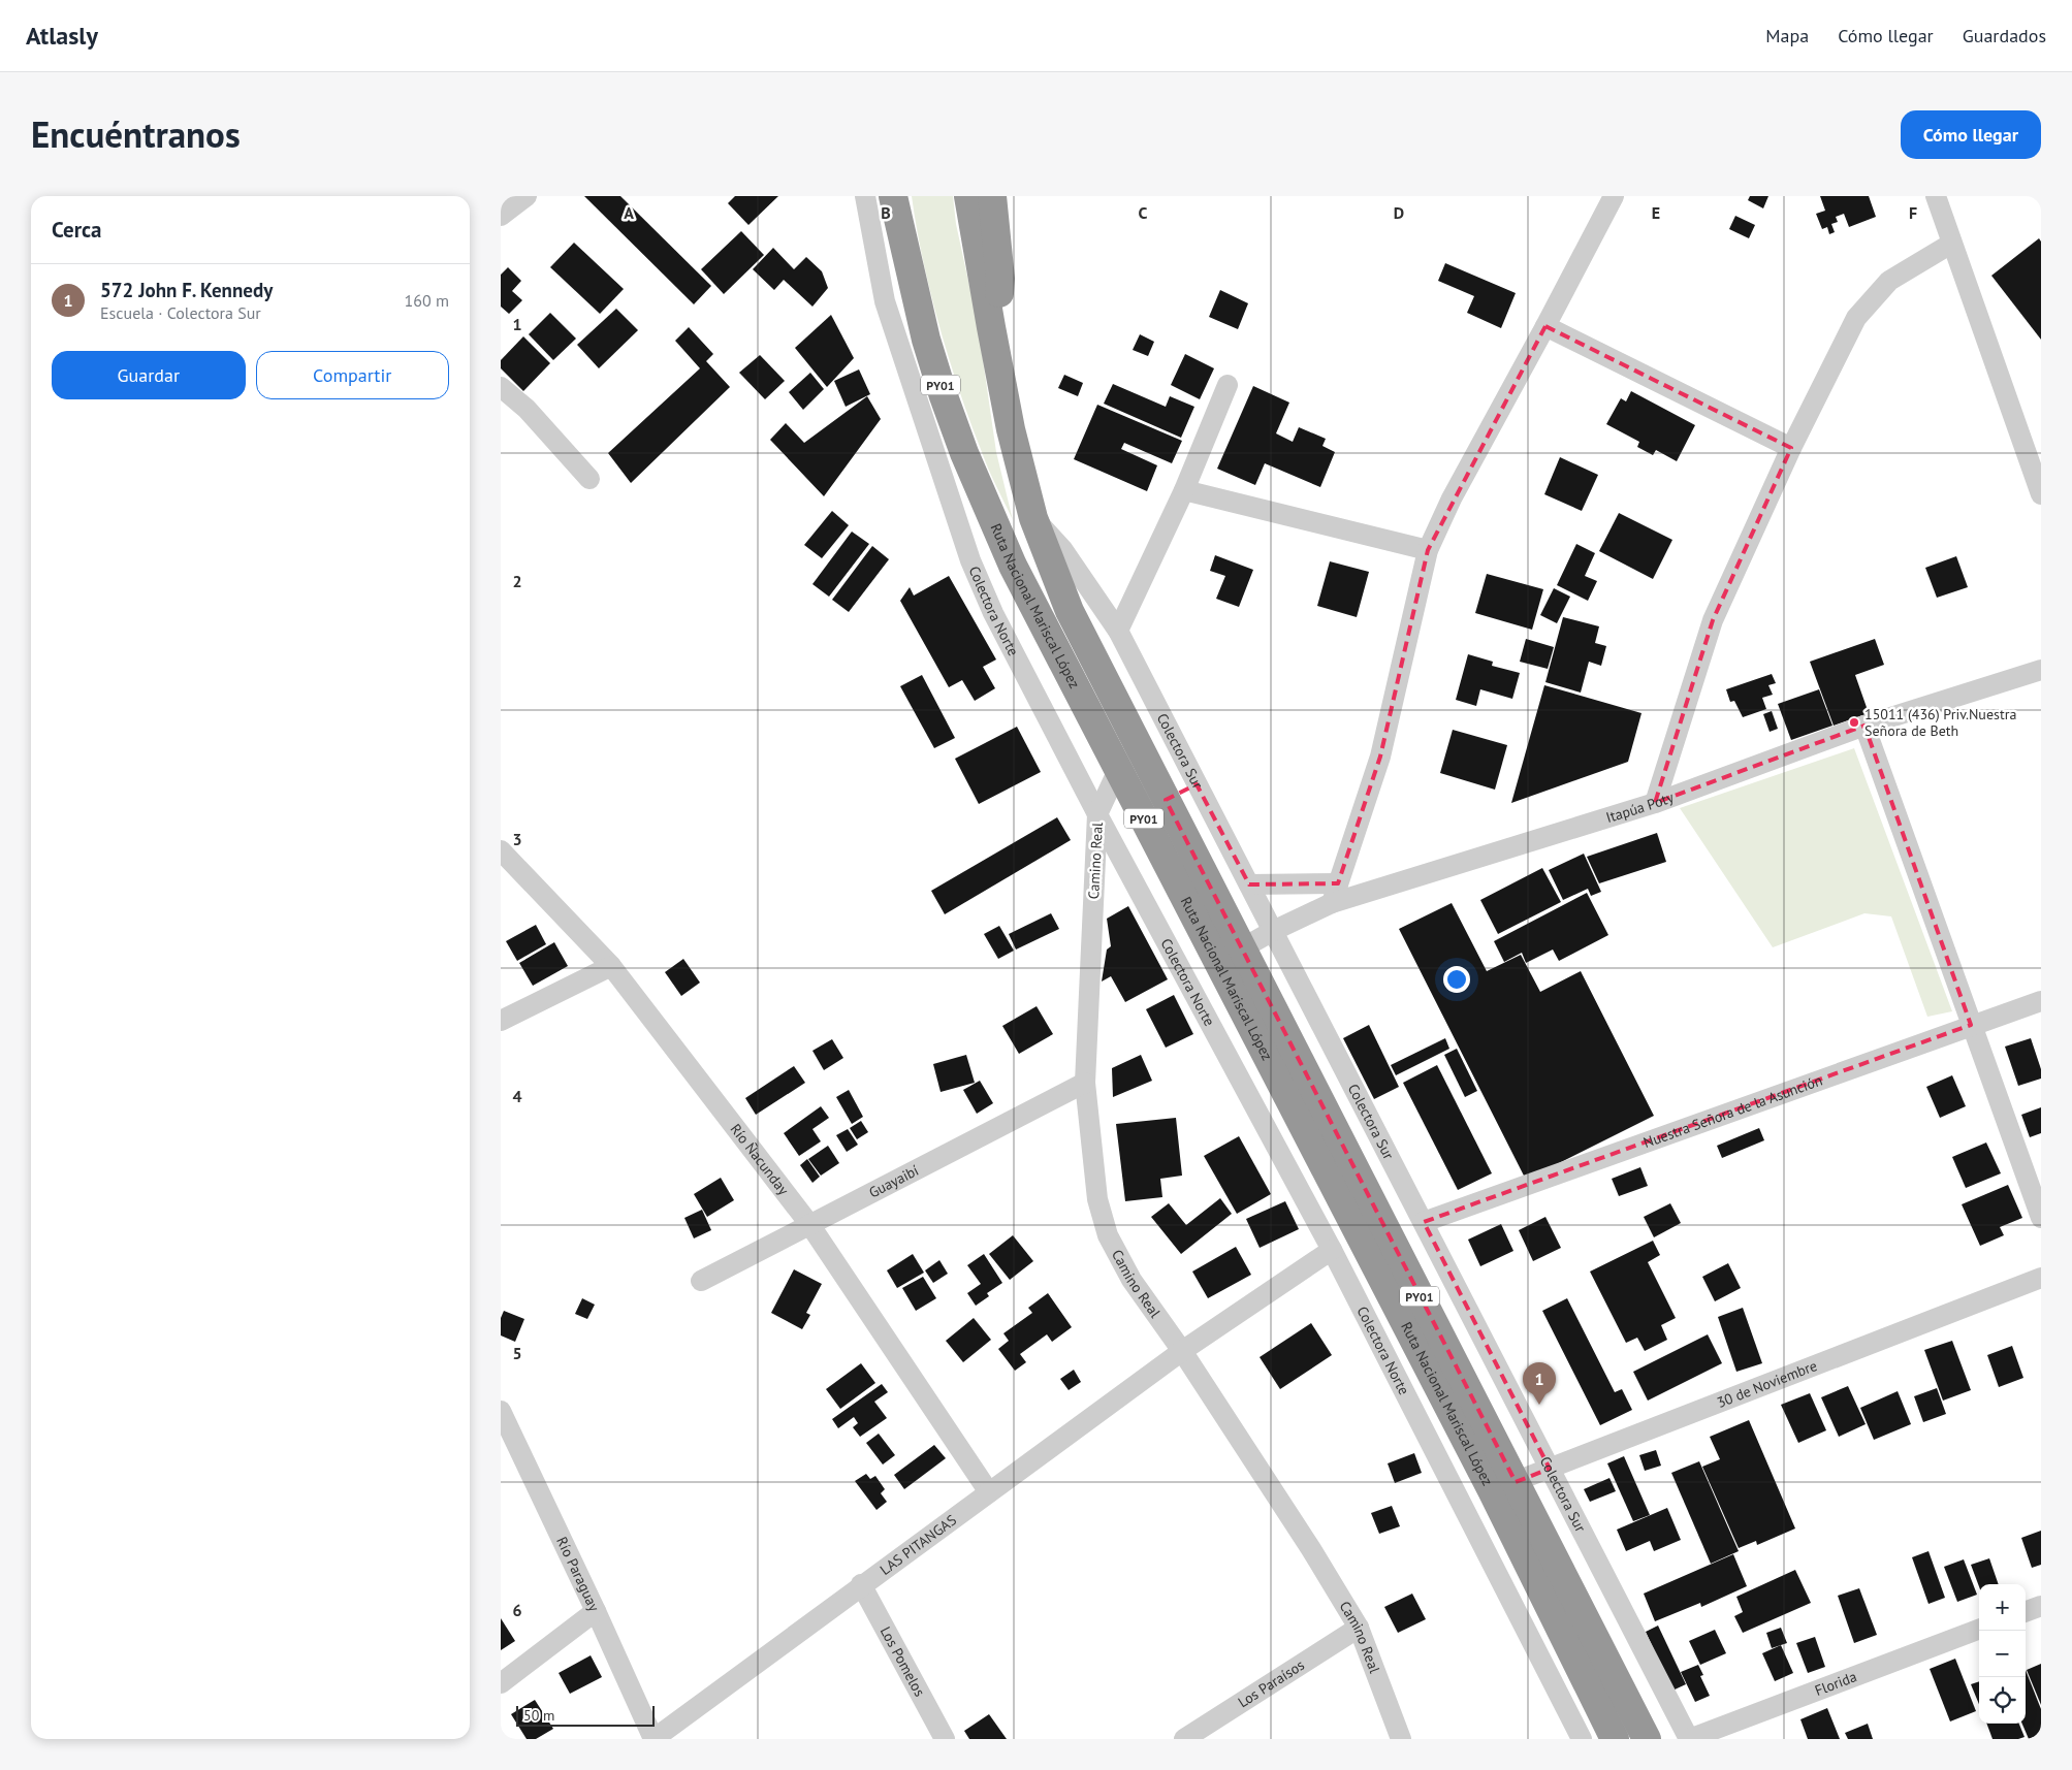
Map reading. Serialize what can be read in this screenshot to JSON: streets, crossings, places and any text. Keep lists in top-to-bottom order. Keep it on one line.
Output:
{"streets":{"highway":["PY01","Ruta Nacional Mariscal López"],"street":["Colectora Norte","Colectora Sur","Itapúa Poty","Camino Real","Nuestra Señora de la Asunción","Río Ñacunday","Guayaibí","30 de Noviembre","LAS PITANGAS","Río Paraguay","Los Pomelos","Los Paraísos","Florida"]},"crossings":[["Ruta Nacional Mariscal López","Colectora Sur"],["Ruta Nacional Mariscal López","Itapúa Poty"],["Ruta Nacional Mariscal López","Camino Real"],["Ruta Nacional Mariscal López","30 de Noviembre"],["Colectora Norte","Camino Real"],["Colectora Norte","LAS PITANGAS"],["Colectora Sur","Itapúa Poty"],["Colectora Sur","Nuestra Señora de la Asunción"],["Colectora Sur","30 de Noviembre"],["Colectora Sur","Florida"],["Camino Real","Guayaibí"],["Camino Real","LAS PITANGAS"],["Camino Real","Los Paraísos"],["Río Ñacunday","Guayaibí"],["Río Ñacunday","LAS PITANGAS"],["LAS PITANGAS","Río Paraguay"],["LAS PITANGAS","Los Pomelos"]],"places":["15011 (436) Priv.Nuestra Señora de Beth"],"scale_bar":"50 m","page":{"header":"Atlasly","nav":["Mapa","Cómo llegar","Guardados"],"title":"Encuéntranos","buttons":["Cómo llegar",["Guardar","Compartir"]],"heading":"Cerca","list":[{"mark":"1","name":"572 John F. Kennedy","note":"Escuela · Colectora Sur","value":"160 m"}],"pins":"1","map_buttons":["+","−"],"scale":"50 m"},"grid":{"columns":["A","B","C","D","E","F"],"rows":["1","2","3","4","5","6"]}}
